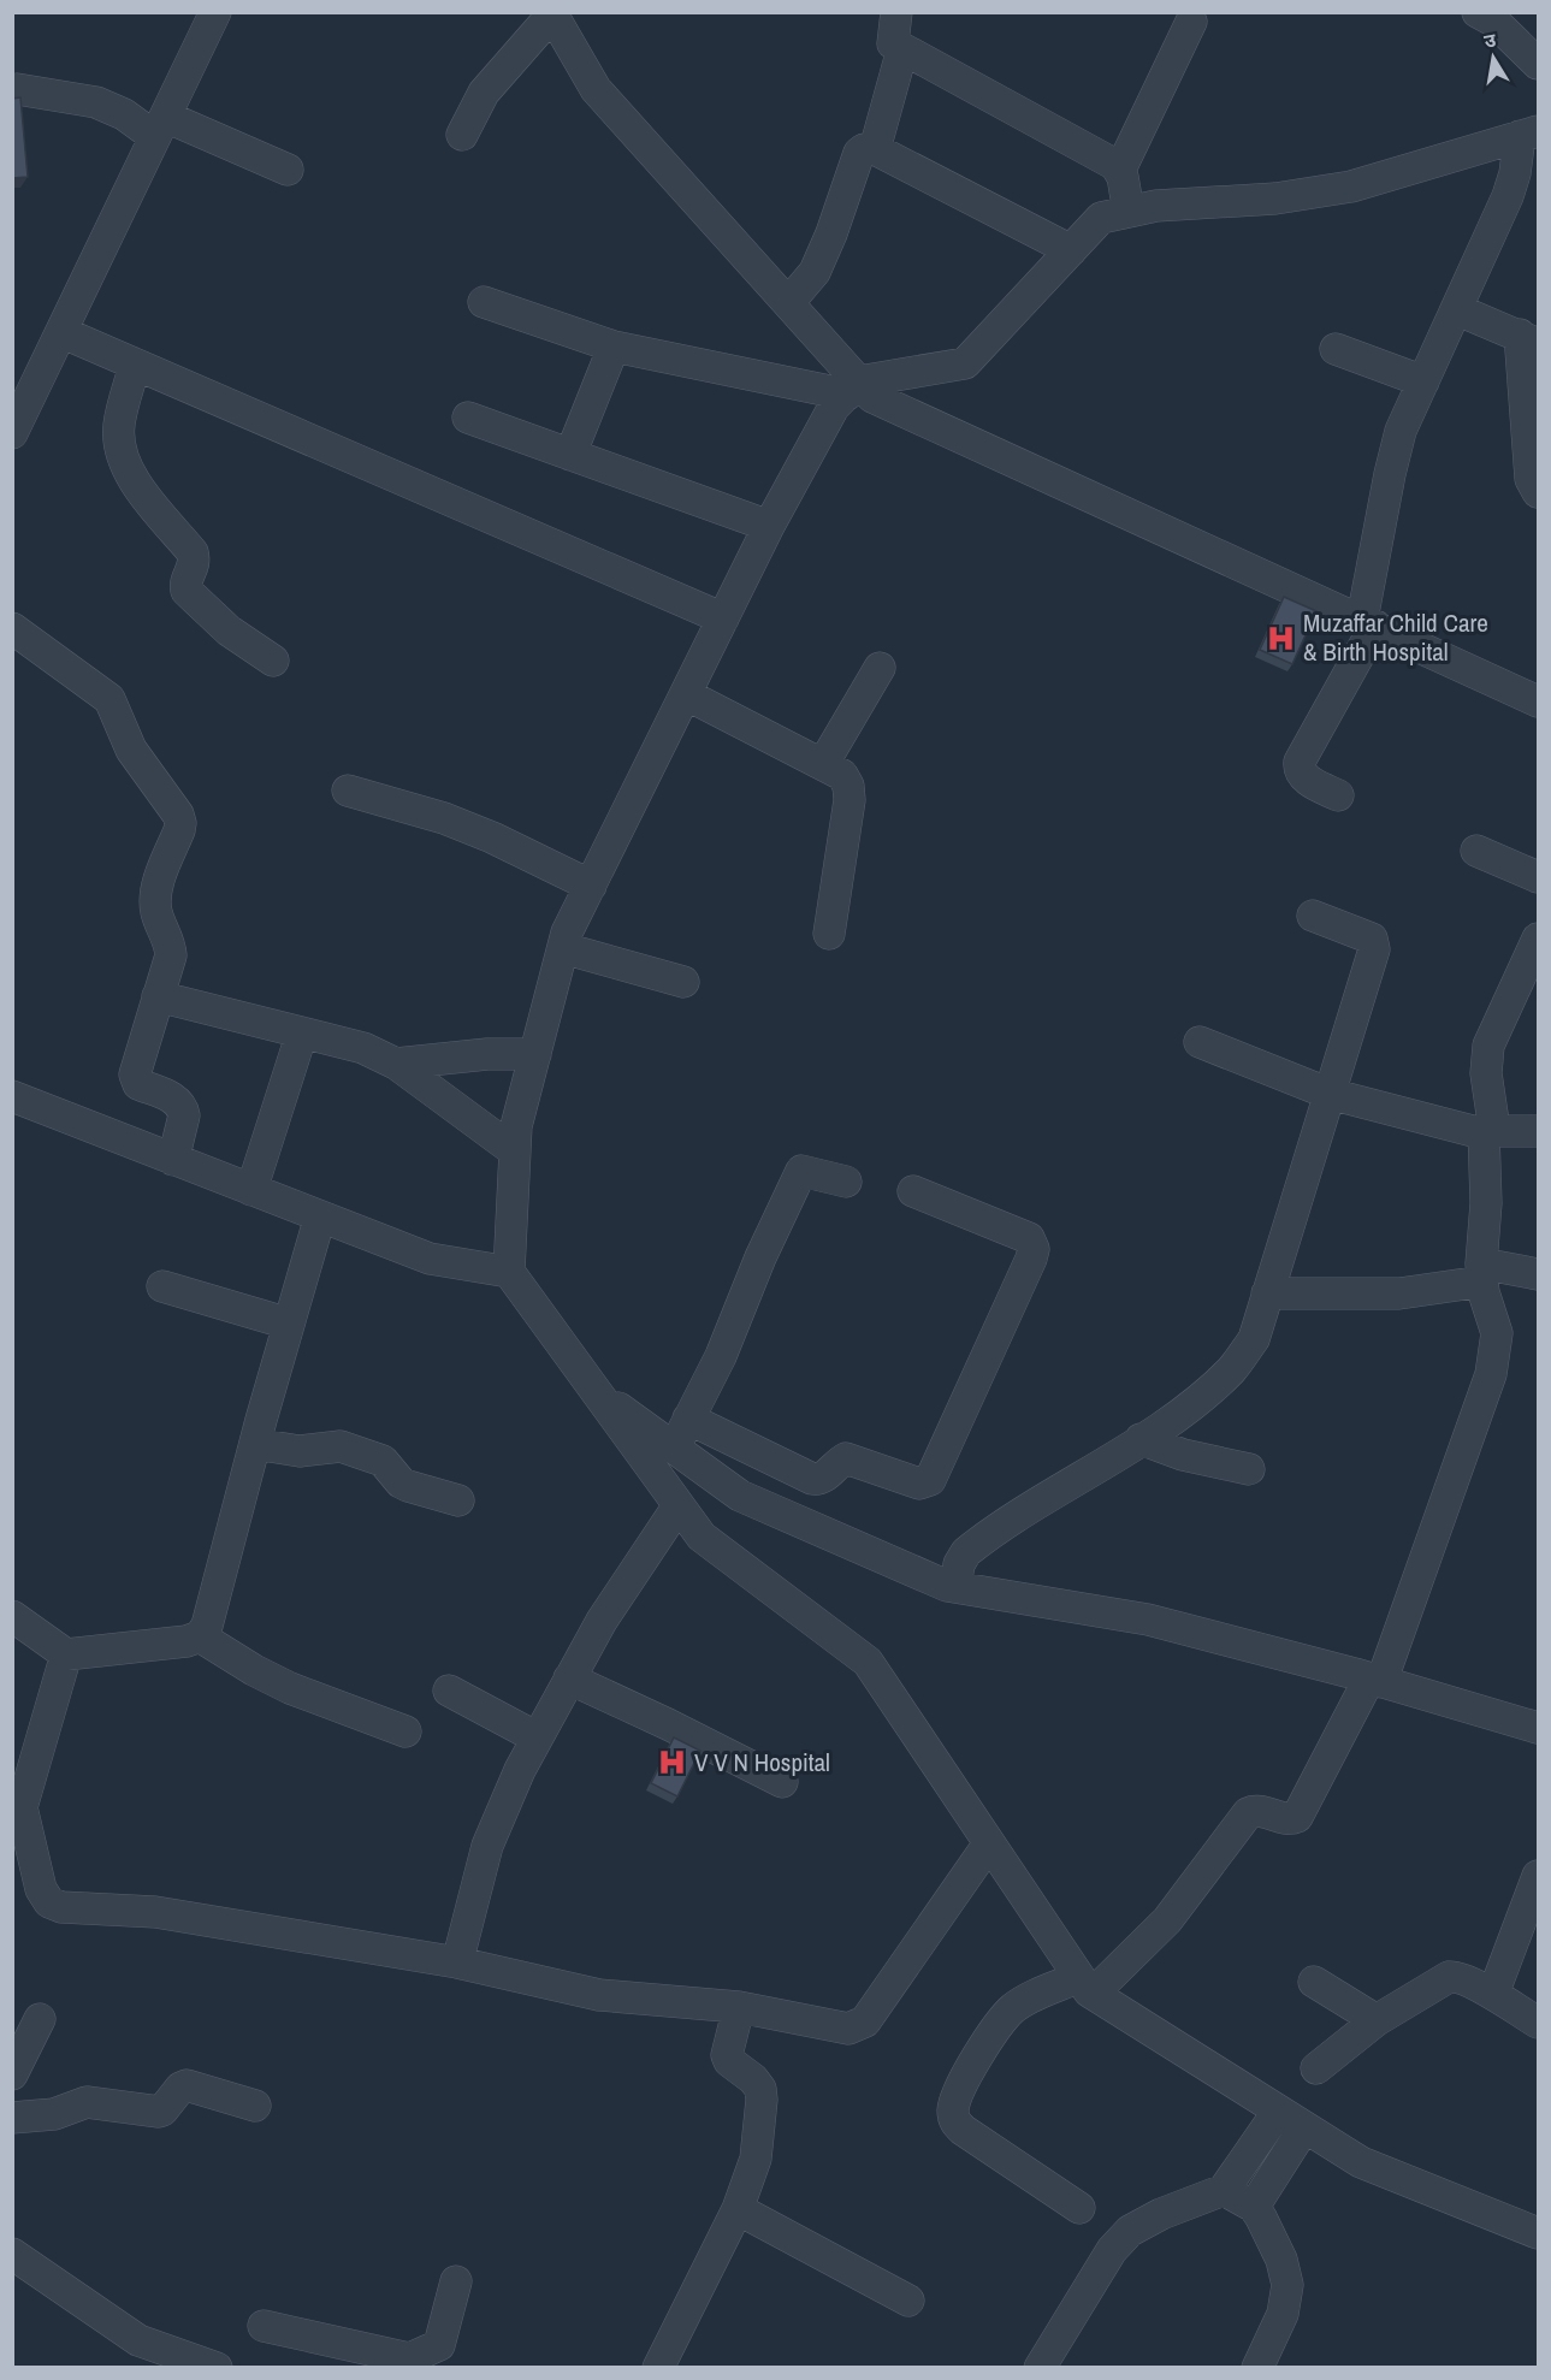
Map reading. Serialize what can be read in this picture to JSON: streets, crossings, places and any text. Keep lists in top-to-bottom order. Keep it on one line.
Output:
{"places":{"hospital":["Muzaffar Child Care & Birth Hospital","V V N Hospital"]},"north":"top"}
